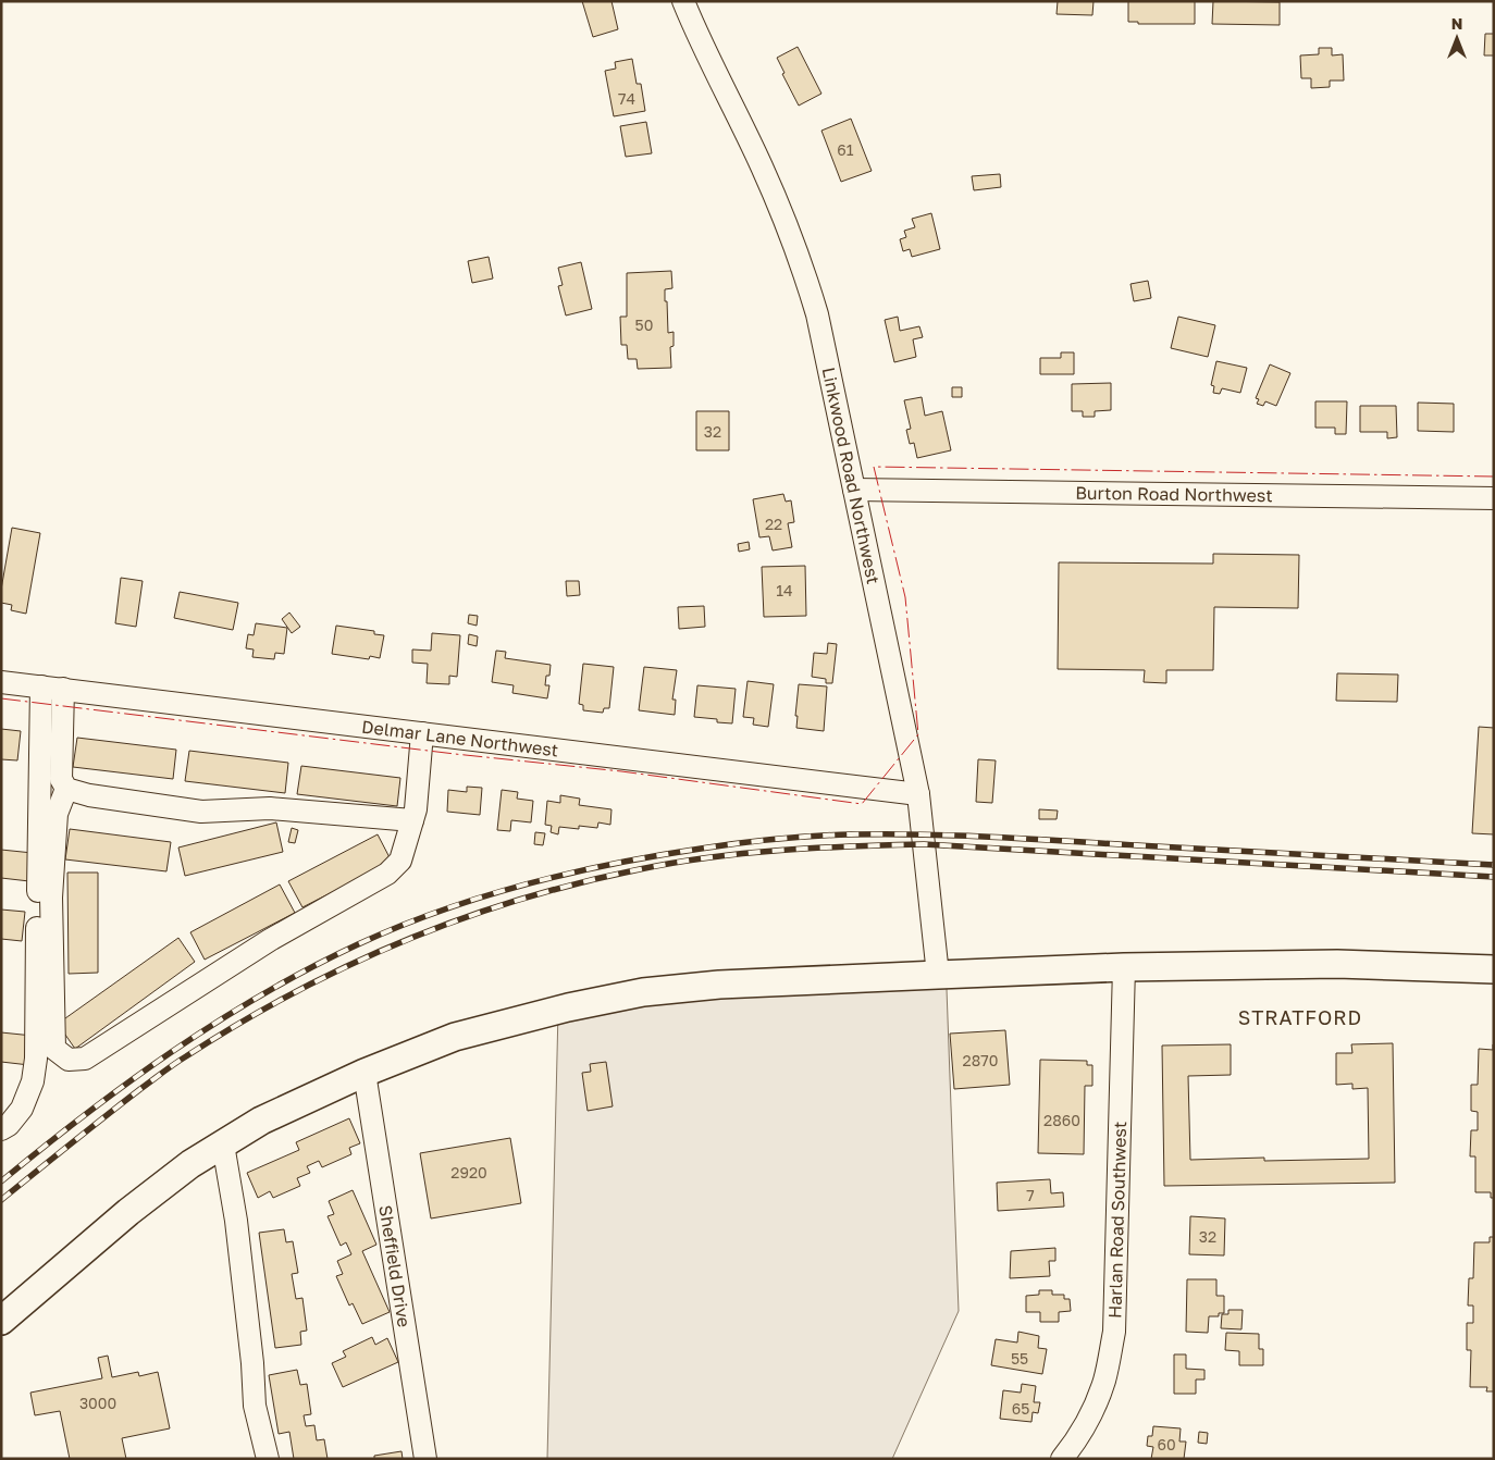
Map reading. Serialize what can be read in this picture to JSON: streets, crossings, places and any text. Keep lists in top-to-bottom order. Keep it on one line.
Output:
{"streets":{"street":["Linkwood Road Northwest","Burton Road Northwest","Delmar Lane Northwest","Harlan Road Southwest","Sheffield Drive"]},"crossings":[["Linkwood Road Northwest","Burton Road Northwest"],["Linkwood Road Northwest","Delmar Lane Northwest"]],"districts":["STRATFORD"],"house_numbers":["74","61","50","32","22","14","2870","2860","2920","7","32","55","3000","65","60"],"north":"top"}
